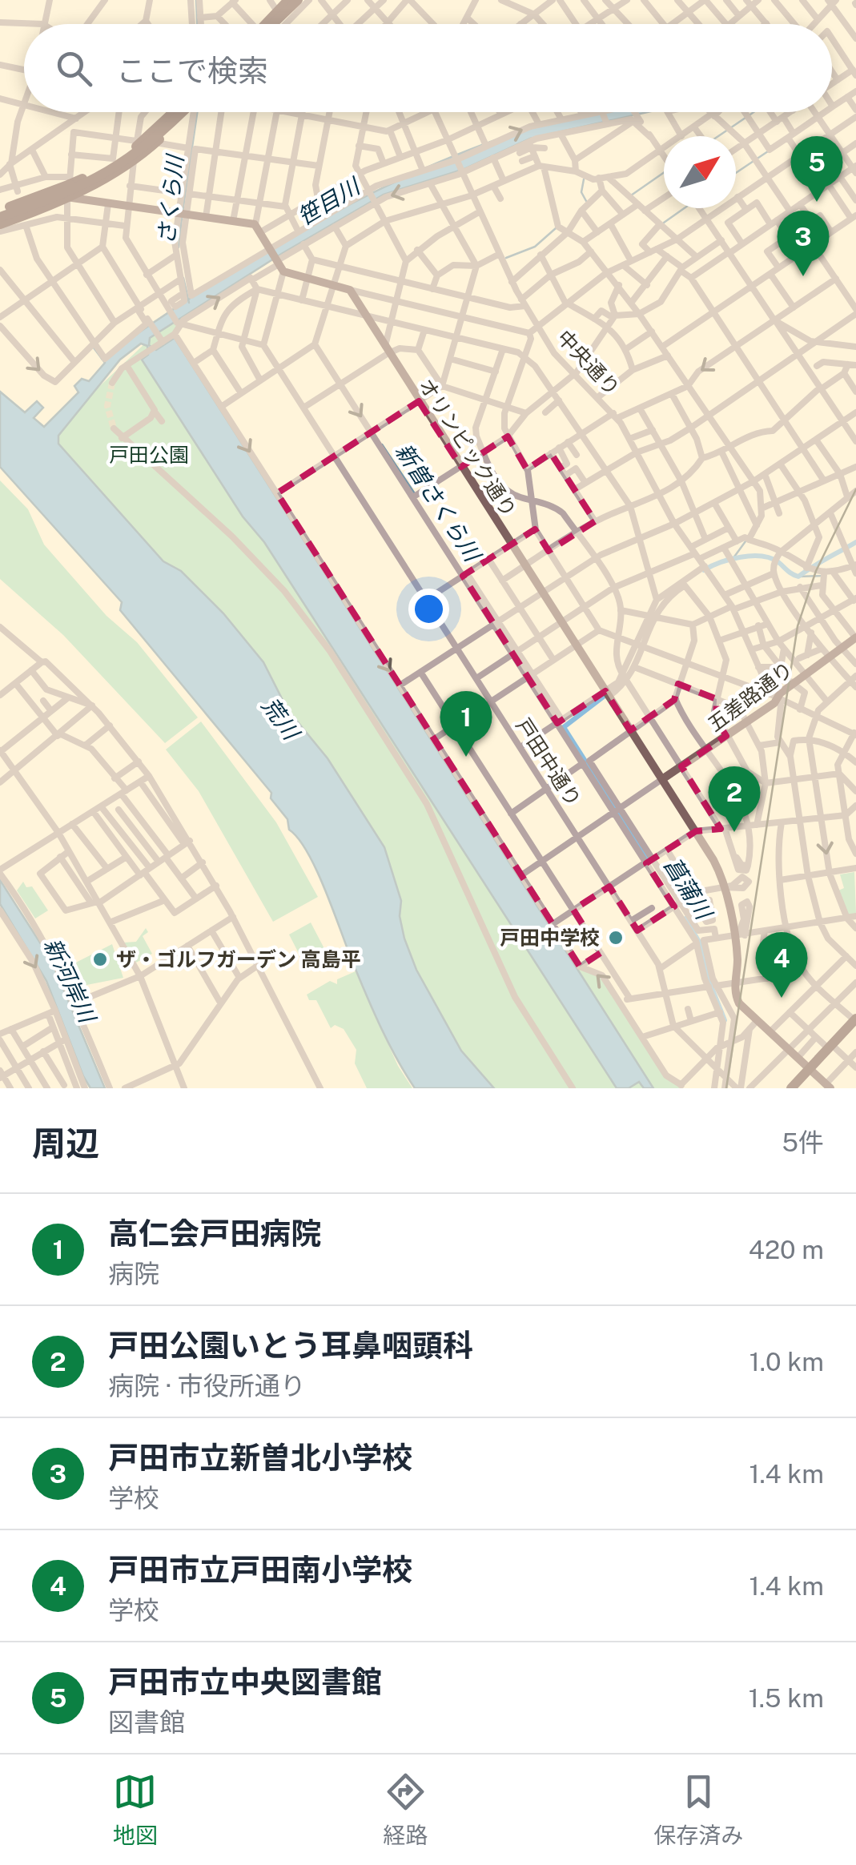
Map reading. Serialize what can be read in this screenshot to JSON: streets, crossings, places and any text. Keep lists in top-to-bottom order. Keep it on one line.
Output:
{"streets":{"main road":["オリンピック通り","五差路通り"],"street":["中央通り","戸田中通り"]},"crossings":[["中央通り","五差路通り"],["オリンピック通り","五差路通り"]],"water":["さくら川","笹目川","新曽さくら川","荒川","菖蒲川","新河岸川"],"parks":["戸田公園"],"places":["戸田中学校","ザ・ゴルフガーデン 高島平"],"north":"top right","page":{"search":"ここで検索","pins":["5","3","1","2","4"],"heading":["周辺","5件"],"list":[{"mark":"1","name":"高仁会戸田病院","note":"病院","value":"420 m"},{"mark":"2","name":"戸田公園いとう耳鼻咽頭科","note":"病院 · 市役所通り","value":"1.0 km"},{"mark":"3","name":"戸田市立新曽北小学校","note":"学校","value":"1.4 km"},{"mark":"4","name":"戸田市立戸田南小学校","note":"学校","value":"1.4 km"},{"mark":"5","name":"戸田市立中央図書館","note":"図書館","value":"1.5 km"}],"nav":["地図","経路","保存済み"]}}
